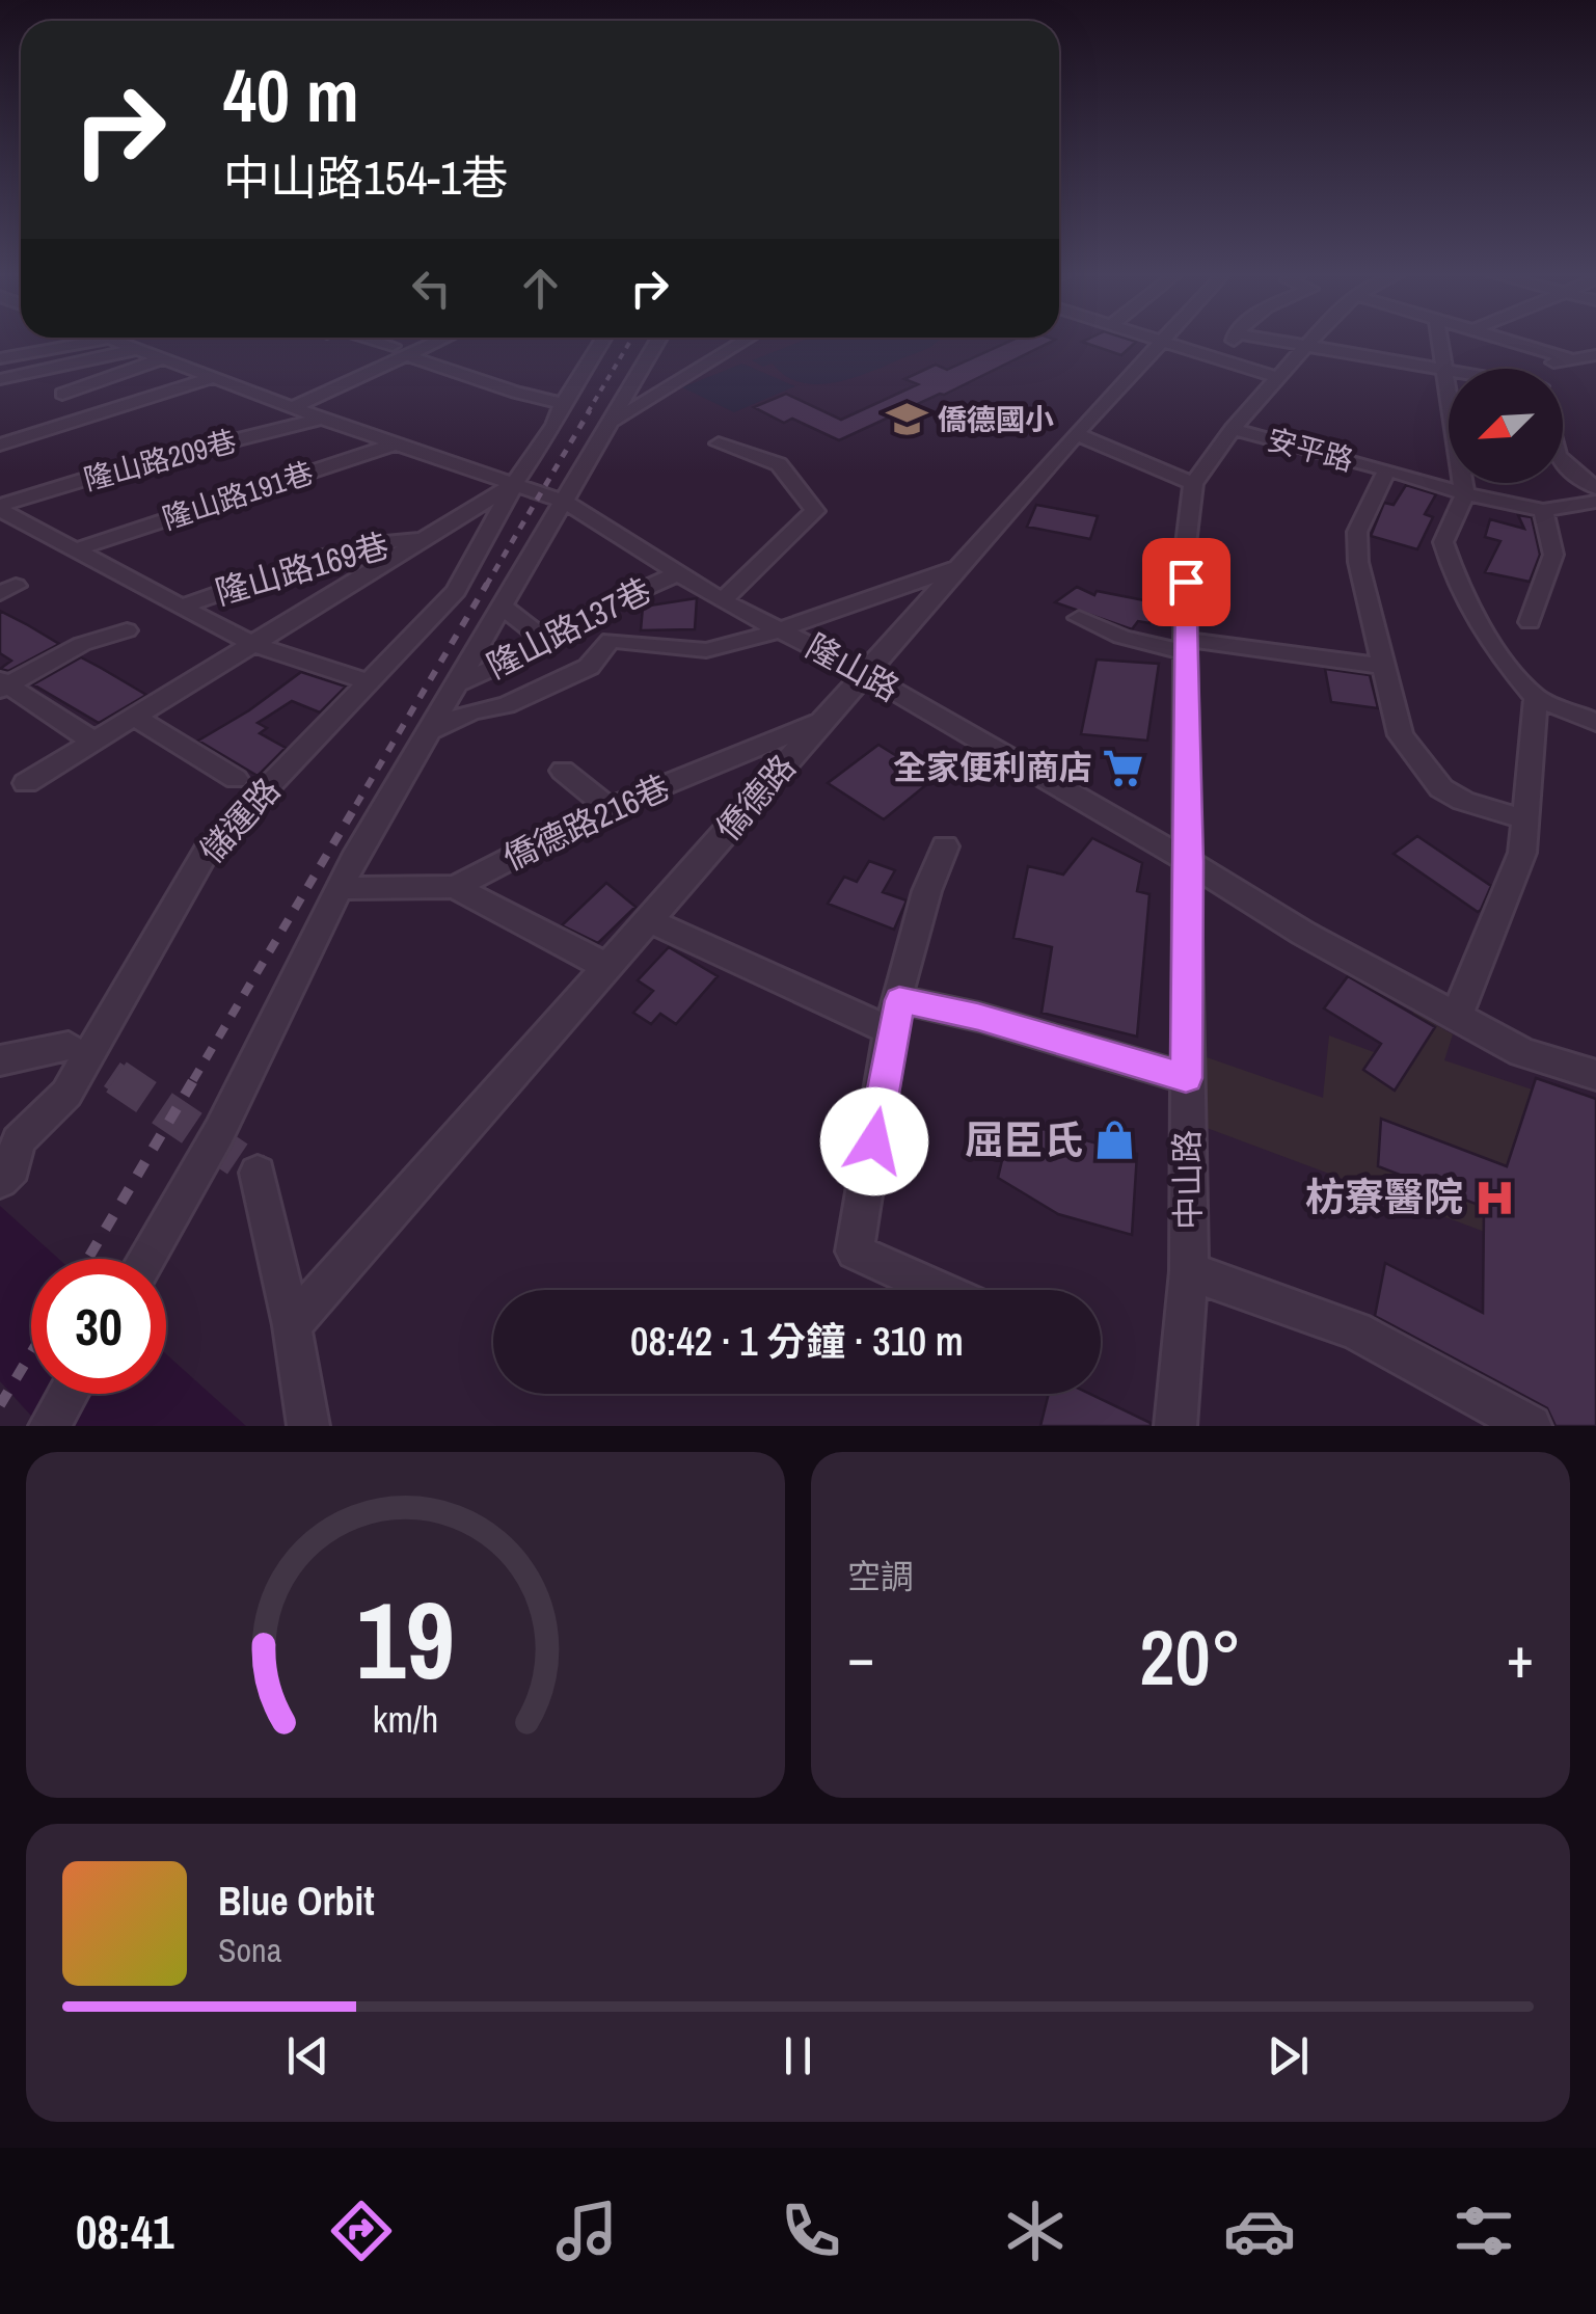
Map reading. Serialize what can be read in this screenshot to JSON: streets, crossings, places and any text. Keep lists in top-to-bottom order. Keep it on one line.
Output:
{"streets":{"street":["安平路","隆山路209巷","隆山路191巷","隆山路169巷","隆山路137巷","隆山路","僑德路","儲運路","僑德路216巷","中山路"]},"crossings":[["安平路","中山路"],["隆山路209巷","隆山路169巷"],["隆山路209巷","隆山路"],["隆山路191巷","隆山路169巷"],["隆山路191巷","隆山路"],["隆山路169巷","隆山路"],["隆山路169巷","儲運路"],["隆山路137巷","隆山路"],["隆山路","僑德路"],["隆山路","儲運路"],["隆山路","中山路"],["僑德路","僑德路216巷"]],"places":{"school or university":["僑德國小"],"supermarket":["全家便利商店"],"shop":["屈臣氏"],"hospital":["枋寮醫院"]},"north":"bottom left","page":{"turn":["40 m","中山路154-1巷"],"limit":"30","trip":"08:42 · 1 分鐘 · 310 m","tile":"空調","heat":["−","20°","+"],"song":["Blue Orbit","Sona"],"tabs":"08:41","gauge":["19","km/h"]}}
